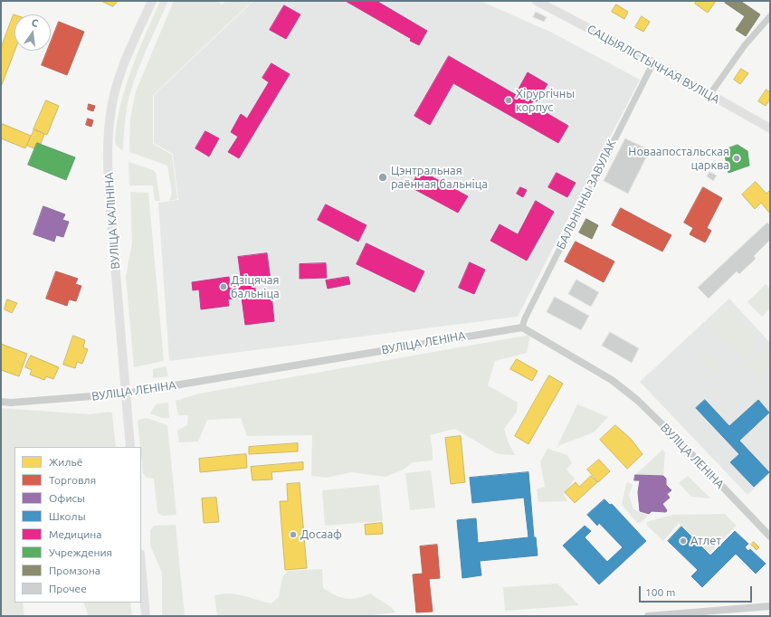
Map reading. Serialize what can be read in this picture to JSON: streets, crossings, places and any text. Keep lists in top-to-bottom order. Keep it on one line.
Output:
{"streets":{"main road":["САЦЫЯЛІСТЫЧНАЯ ВУЛІЦА","ВУЛІЦА КАЛІНІНА"],"street":["БАЛЬНІЧНЫ ЗАВУЛАК","ВУЛІЦА ЛЕНІНА"]},"crossings":[["САЦЫЯЛІСТЫЧНАЯ ВУЛІЦА","БАЛЬНІЧНЫ ЗАВУЛАК"],["БАЛЬНІЧНЫ ЗАВУЛАК","ВУЛІЦА ЛЕНІНА"],["ВУЛІЦА КАЛІНІНА","ВУЛІЦА ЛЕНІНА"]],"places":["Хірургічны корпус","Новаапостальская царква","Цэнтральная раённая бальніца","Дзіцячая бальніца","Досааф","Атлет"],"legend":["Жильё","Торговля","Офисы","Школы","Медицина","Учреждения","Промзона","Прочее"],"scale_bar":"100 m","north":"top"}
